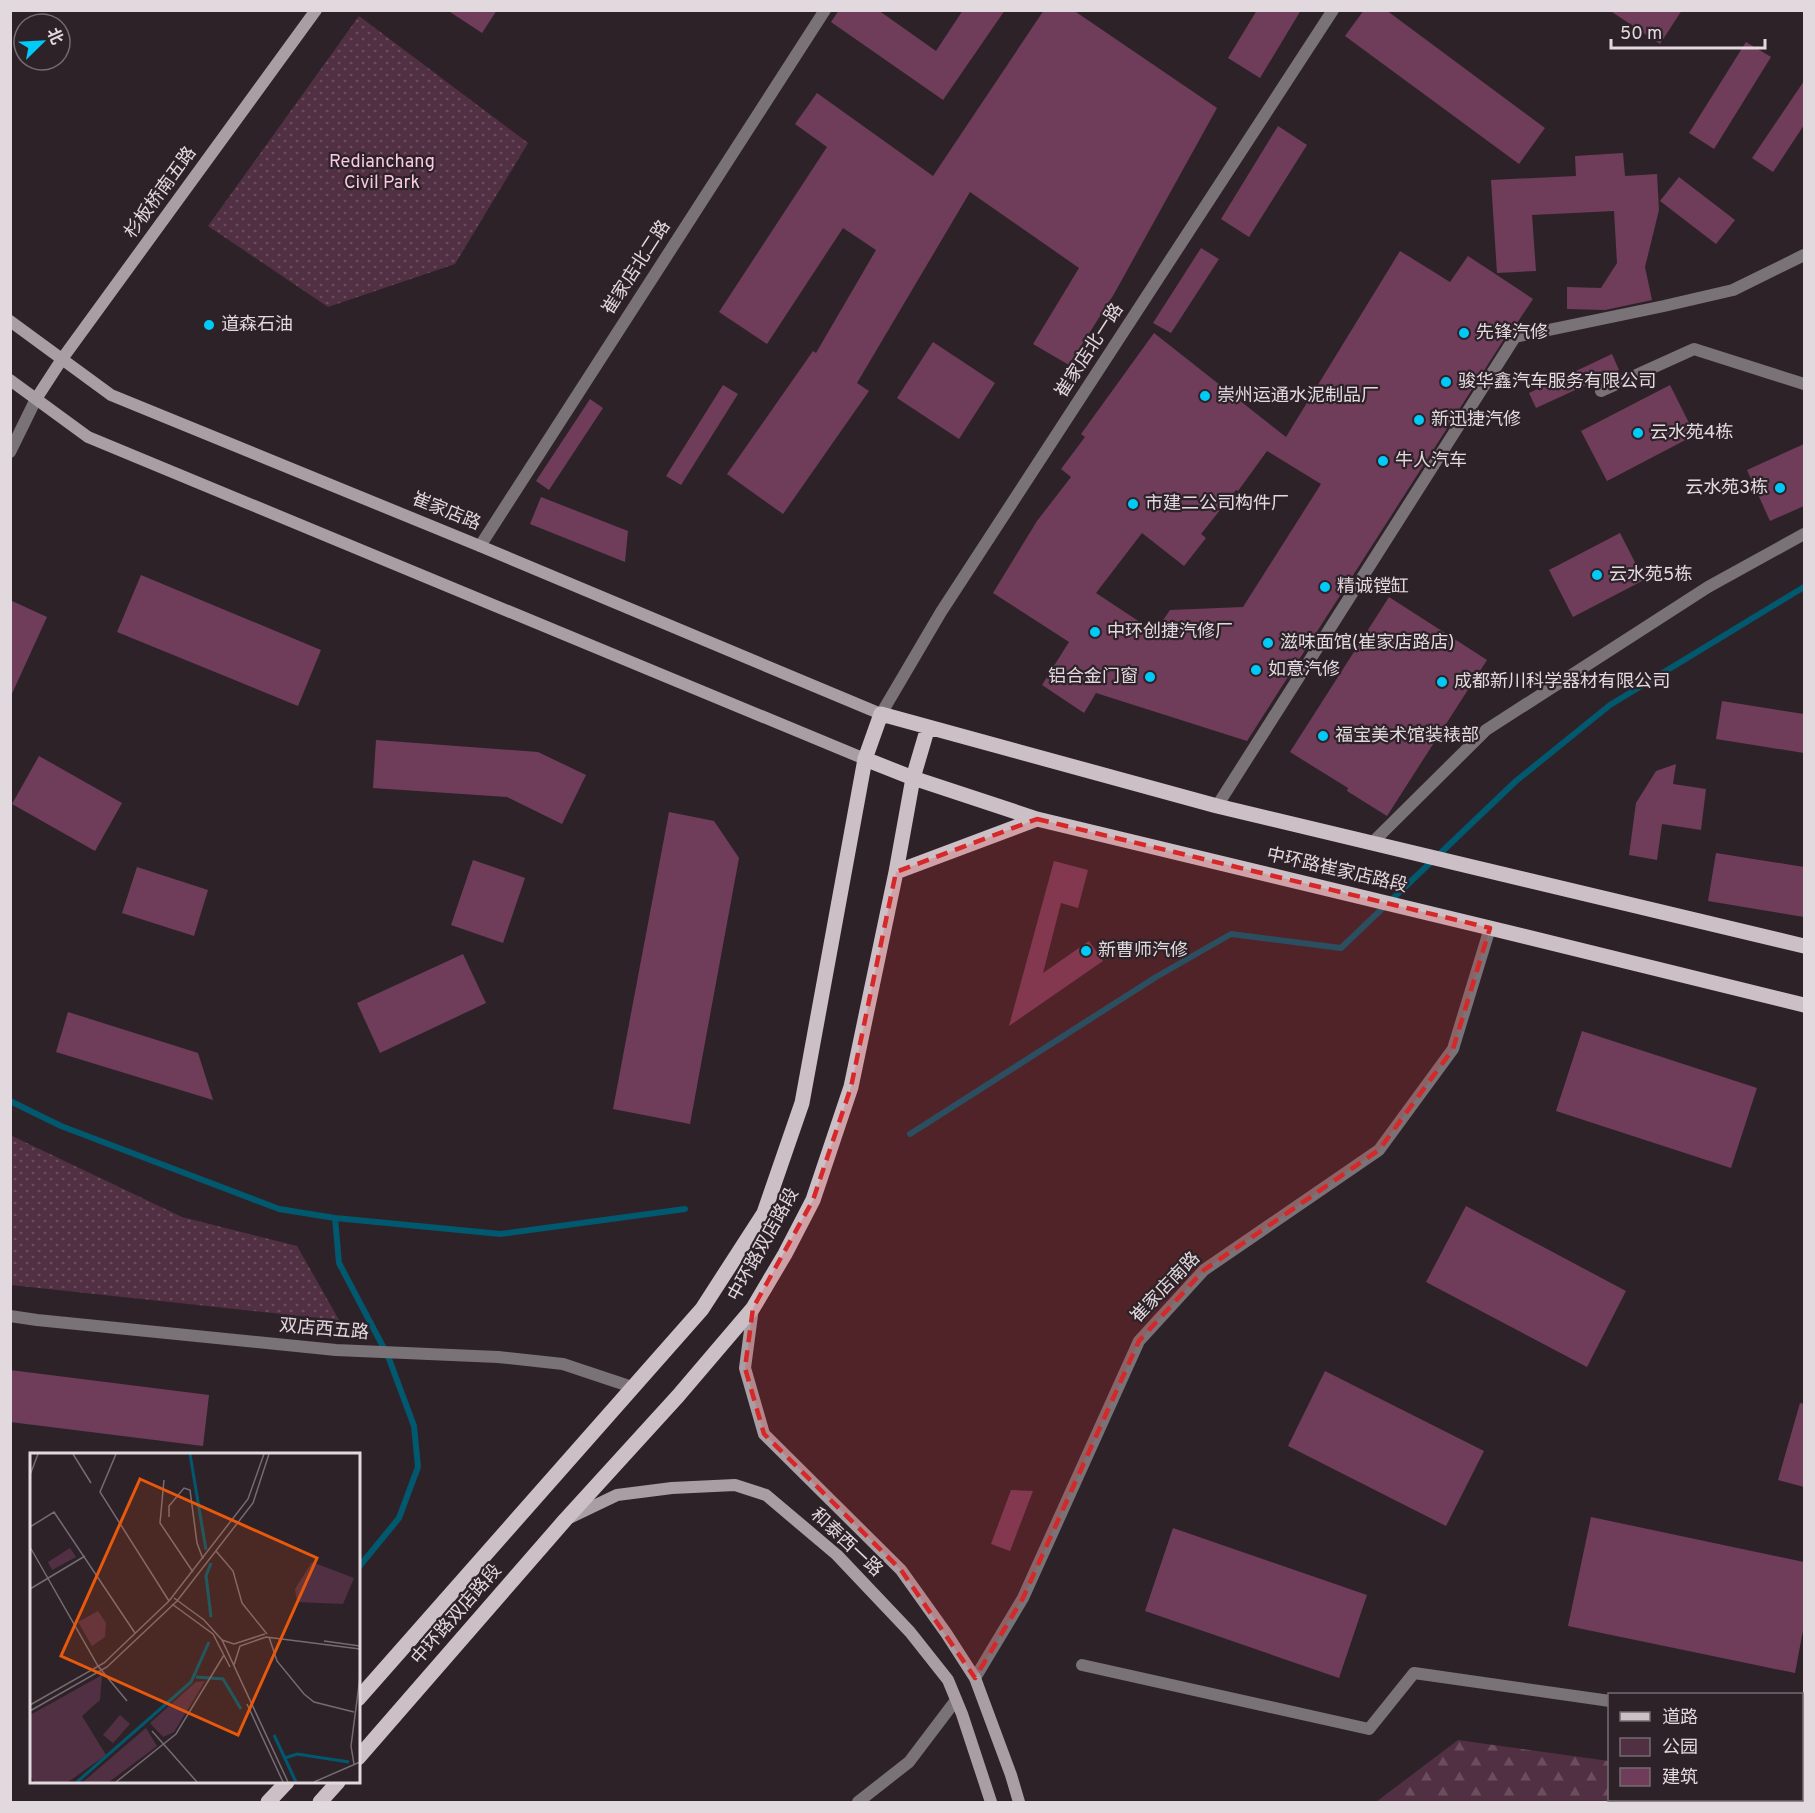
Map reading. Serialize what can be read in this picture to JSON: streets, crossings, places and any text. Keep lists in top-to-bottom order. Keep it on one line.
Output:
{"streets":{"main road":["杉板桥南五路","崔家店路","中环路崔家店路段","中环路双店路段","和泰西一路"],"street":["崔家店北二路","崔家店北一路","崔家店南路","双店西五路"]},"crossings":[["杉板桥南五路","崔家店路"],["崔家店北二路","崔家店路"],["崔家店北一路","崔家店路"],["崔家店北一路","中环路崔家店路段"],["崔家店北一路","中环路双店路段"],["崔家店路","中环路崔家店路段"],["崔家店路","中环路双店路段"],["中环路崔家店路段","中环路双店路段"],["中环路崔家店路段","崔家店南路"],["中环路双店路段","双店西五路"],["中环路双店路段","和泰西一路"],["崔家店南路","和泰西一路"]],"parks":["Redianchang Civil Park"],"places":["道森石油","先锋汽修","骏华鑫汽车服务有限公司","崇州运通水泥制品厂","新迅捷汽修","云水苑4栋","牛人汽车","云水苑3栋","市建二公司构件厂","云水苑5栋","精诚镗缸","中环创捷汽修厂","滋味面馆(崔家店路店)","如意汽修","铝合金门窗","成都新川科学器材有限公司","福宝美术馆装裱部","新曹师汽修"],"legend":["道路","公园","建筑"],"scale_bar":"50 m","north":"top right"}
